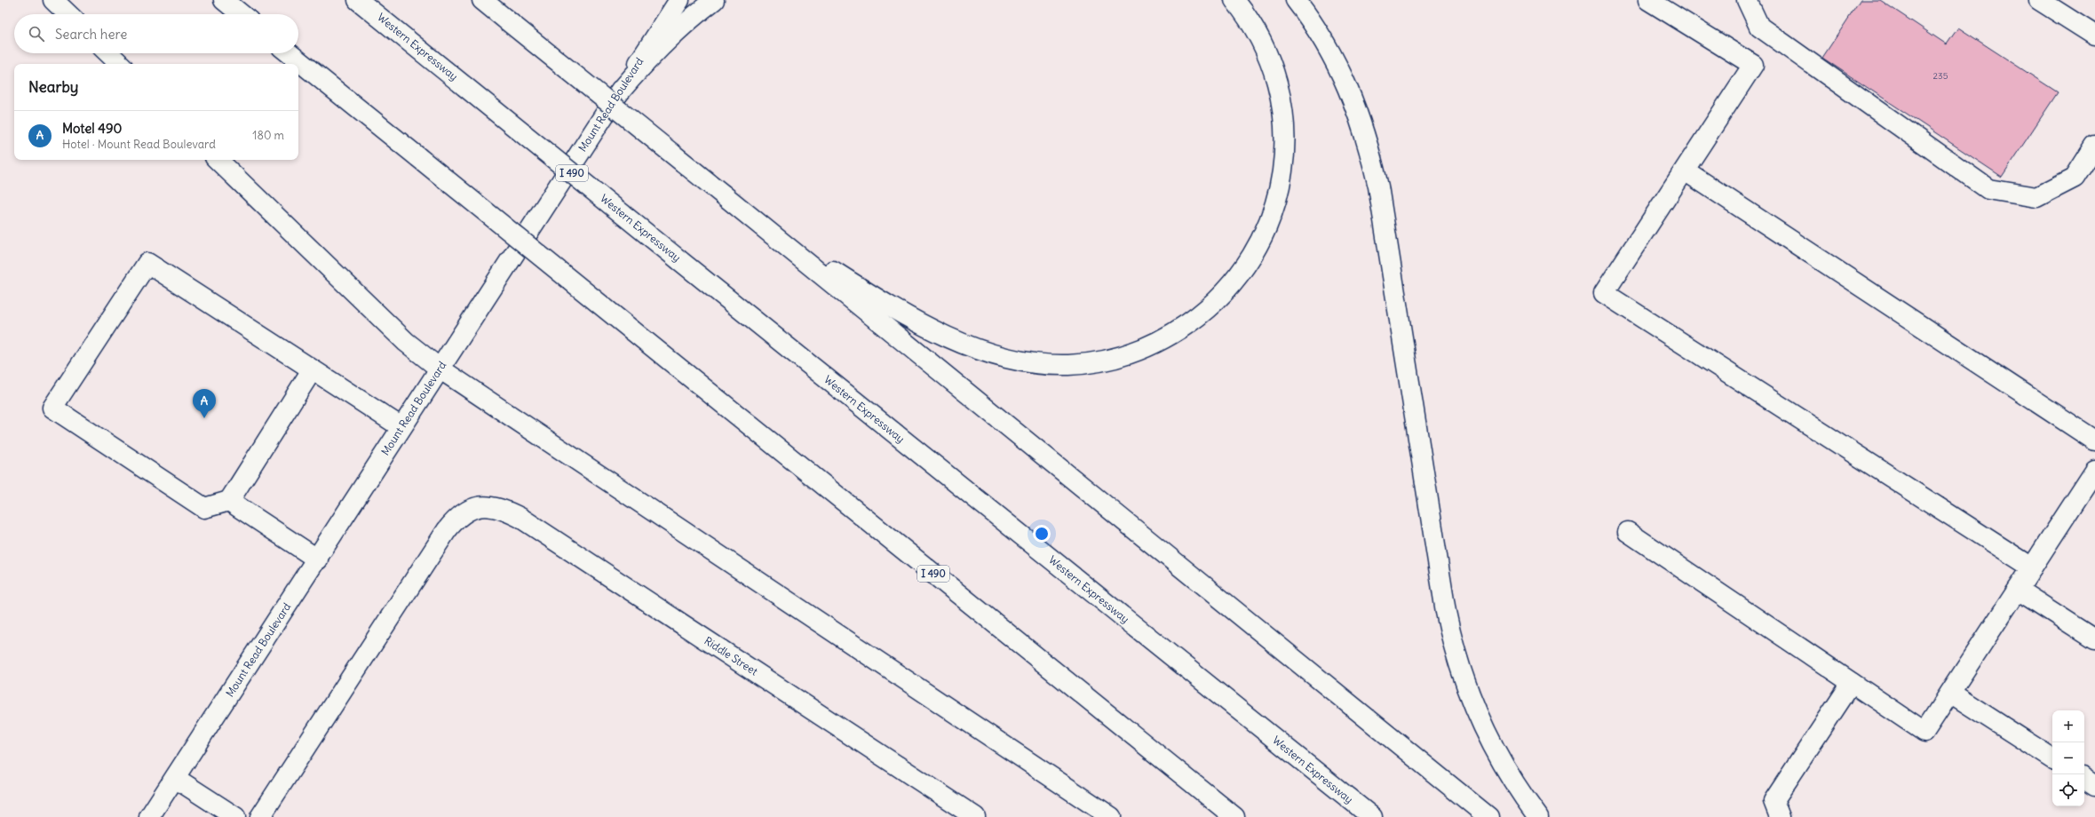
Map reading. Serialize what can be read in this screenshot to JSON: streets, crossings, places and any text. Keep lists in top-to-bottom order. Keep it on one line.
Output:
{"streets":{"main road":["Western Expressway","Mount Read Boulevard","I 490","Riddle Street"]},"house_numbers":["235"],"page":{"search":"Search here","heading":"Nearby","list":[{"mark":"A","name":"Motel 490","note":"Hotel · Mount Read Boulevard","value":"180 m"}],"pins":"A","map_buttons":["+","−"]}}
